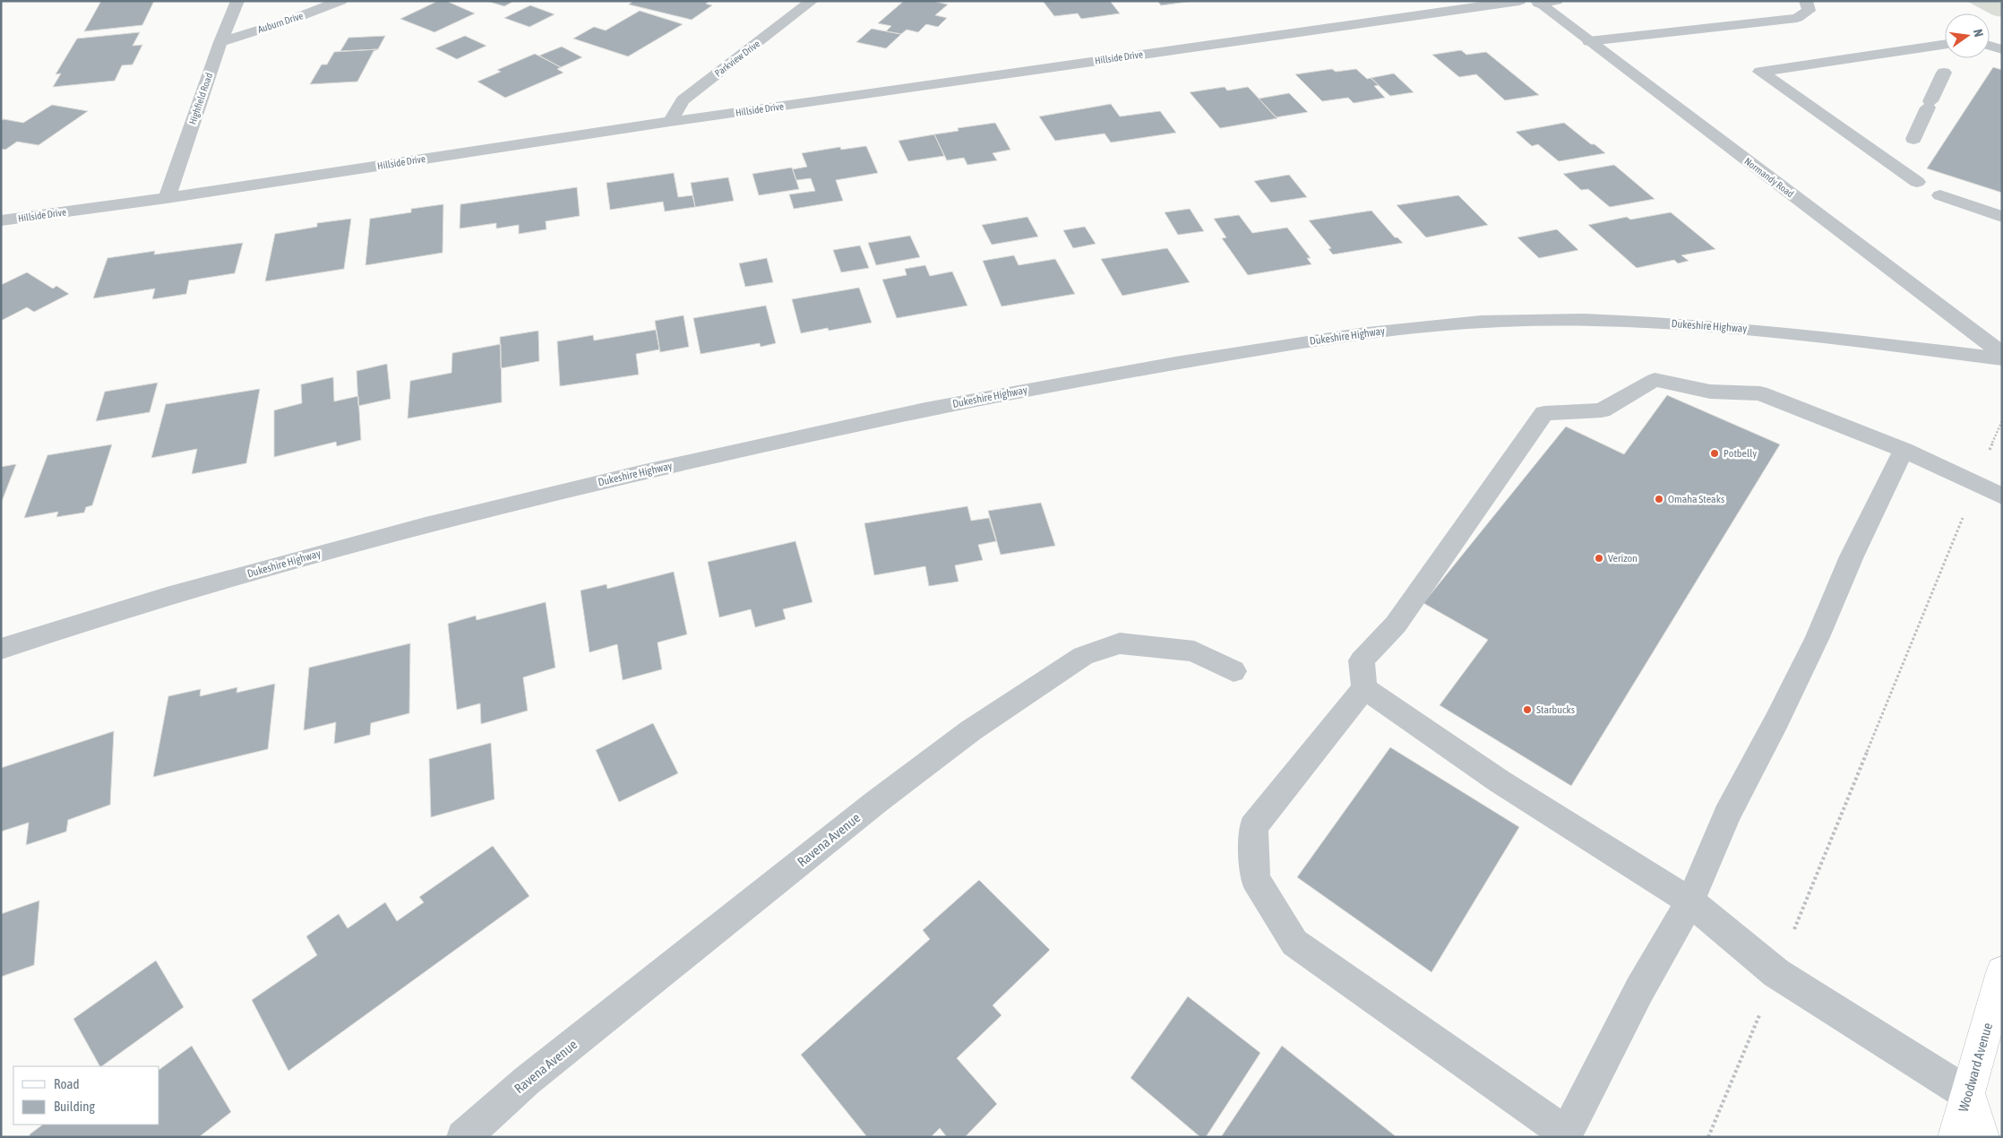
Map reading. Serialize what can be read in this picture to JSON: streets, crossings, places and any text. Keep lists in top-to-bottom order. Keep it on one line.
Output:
{"streets":{"main road":["Woodward Avenue"],"street":["Auburn Drive","Hillside Drive","Parkview Drive","Highfield Road","Normandy Road","Dukeshire Highway","Ravena Avenue"]},"crossings":[["Auburn Drive","Highfield Road"],["Hillside Drive","Parkview Drive"],["Hillside Drive","Highfield Road"]],"places":["Potbelly","Omaha Steaks","Verizon","Starbucks"],"legend":["Road","Building"],"north":"right"}
